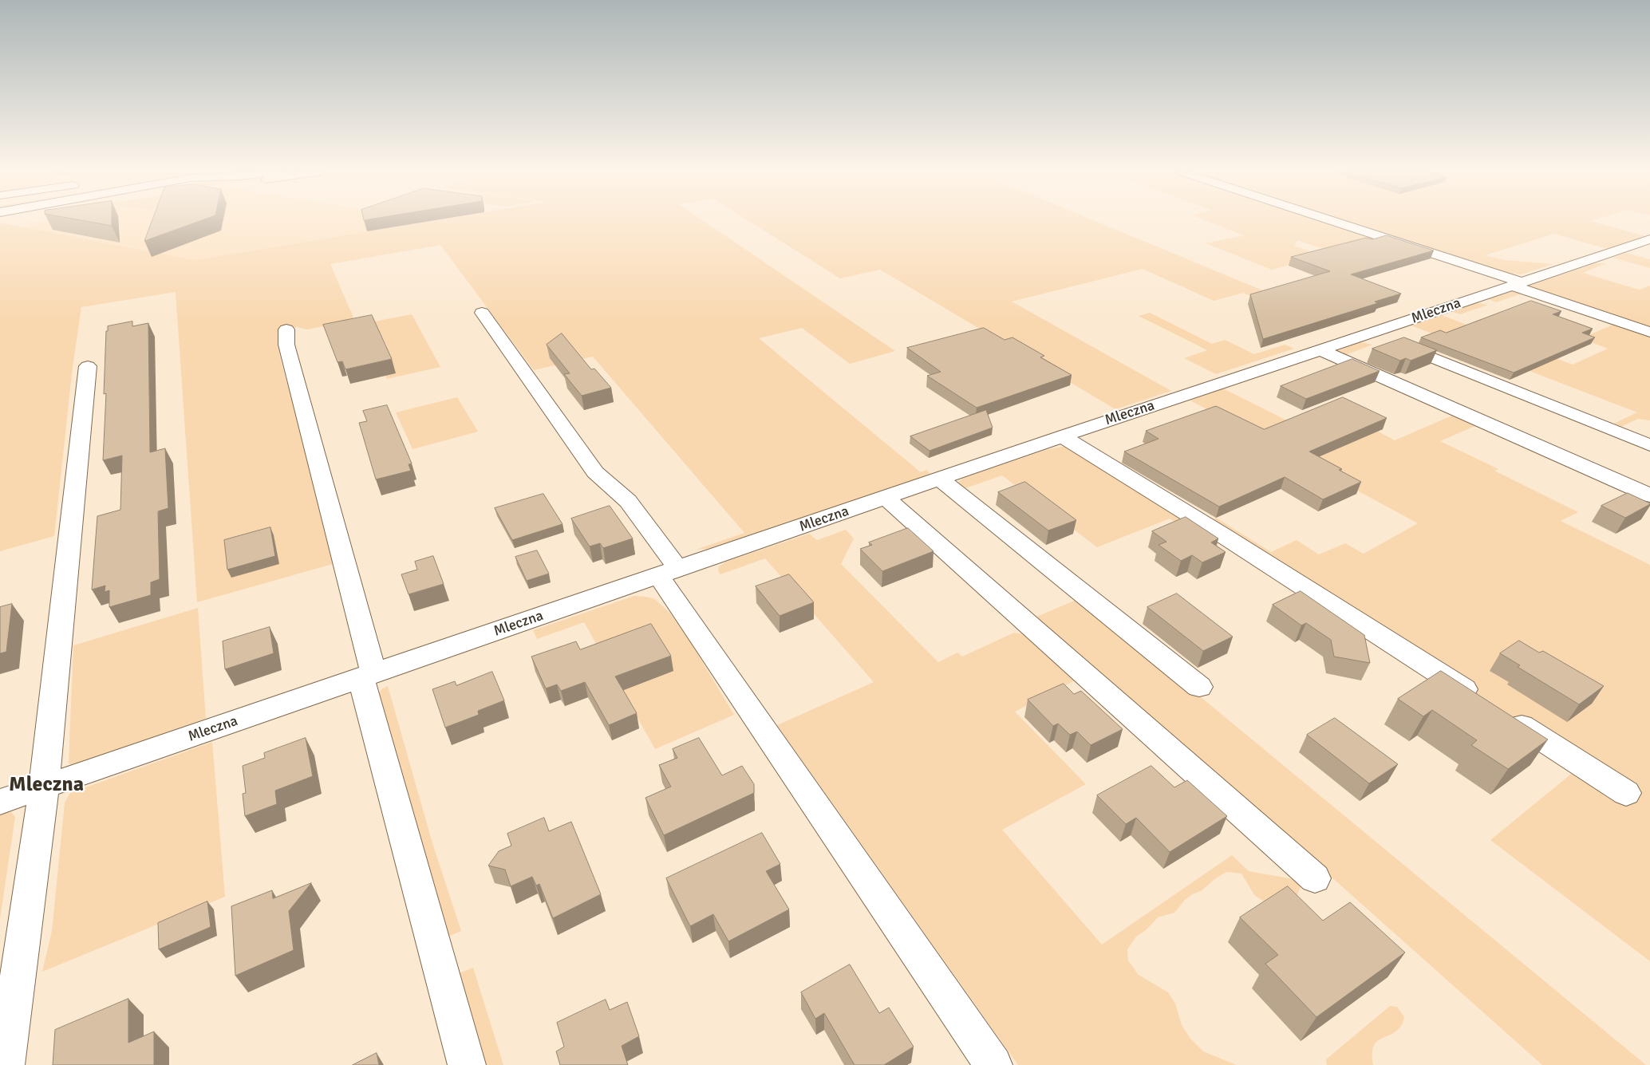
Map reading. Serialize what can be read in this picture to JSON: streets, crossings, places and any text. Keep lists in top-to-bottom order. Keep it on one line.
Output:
{"streets":{"street":["Mleczna"]},"districts":["Mleczna"]}
